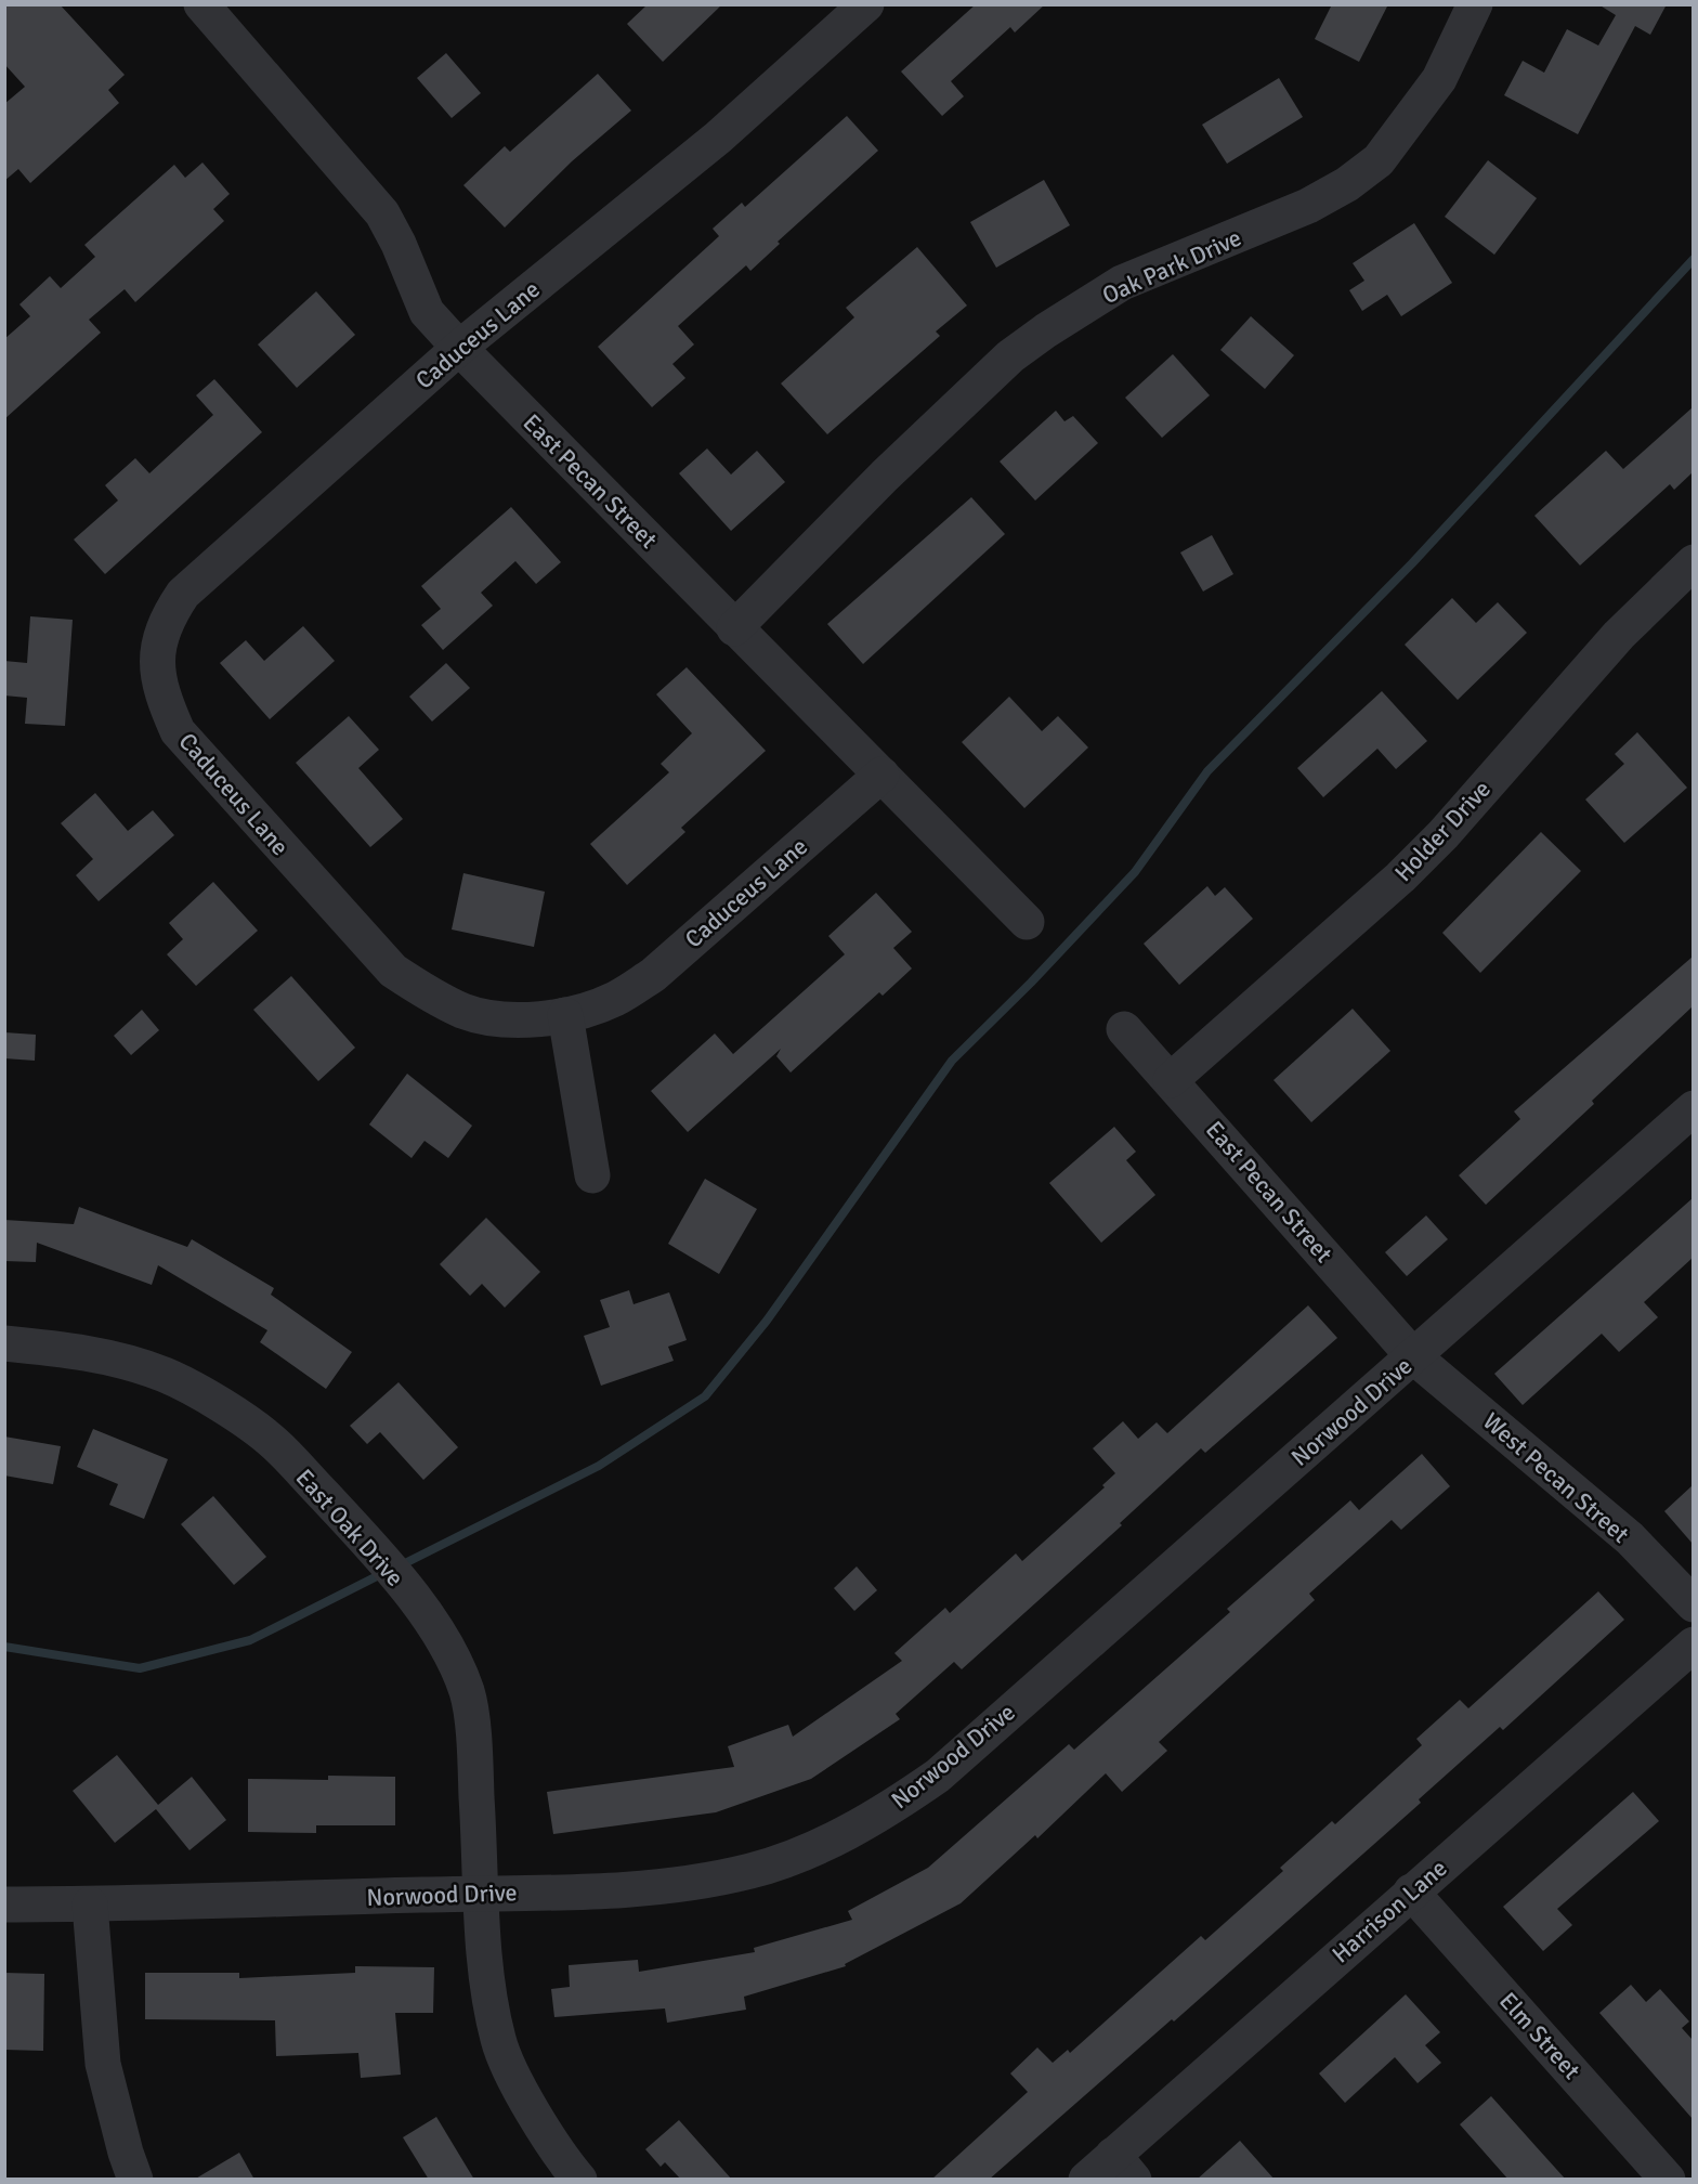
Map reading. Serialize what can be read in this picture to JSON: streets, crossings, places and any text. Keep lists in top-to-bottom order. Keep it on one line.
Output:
{"streets":{"street":["Oak Park Drive","Caduceus Lane","East Pecan Street","Holder Drive","Norwood Drive","West Pecan Street","East Oak Drive","Harrison Lane","Elm Street"]},"crossings":[["Oak Park Drive","East Pecan Street"],["Caduceus Lane","East Pecan Street"],["East Pecan Street","Holder Drive"],["East Pecan Street","Norwood Drive"],["East Pecan Street","West Pecan Street"],["Norwood Drive","West Pecan Street"],["Norwood Drive","East Oak Drive"],["Harrison Lane","Elm Street"]]}
